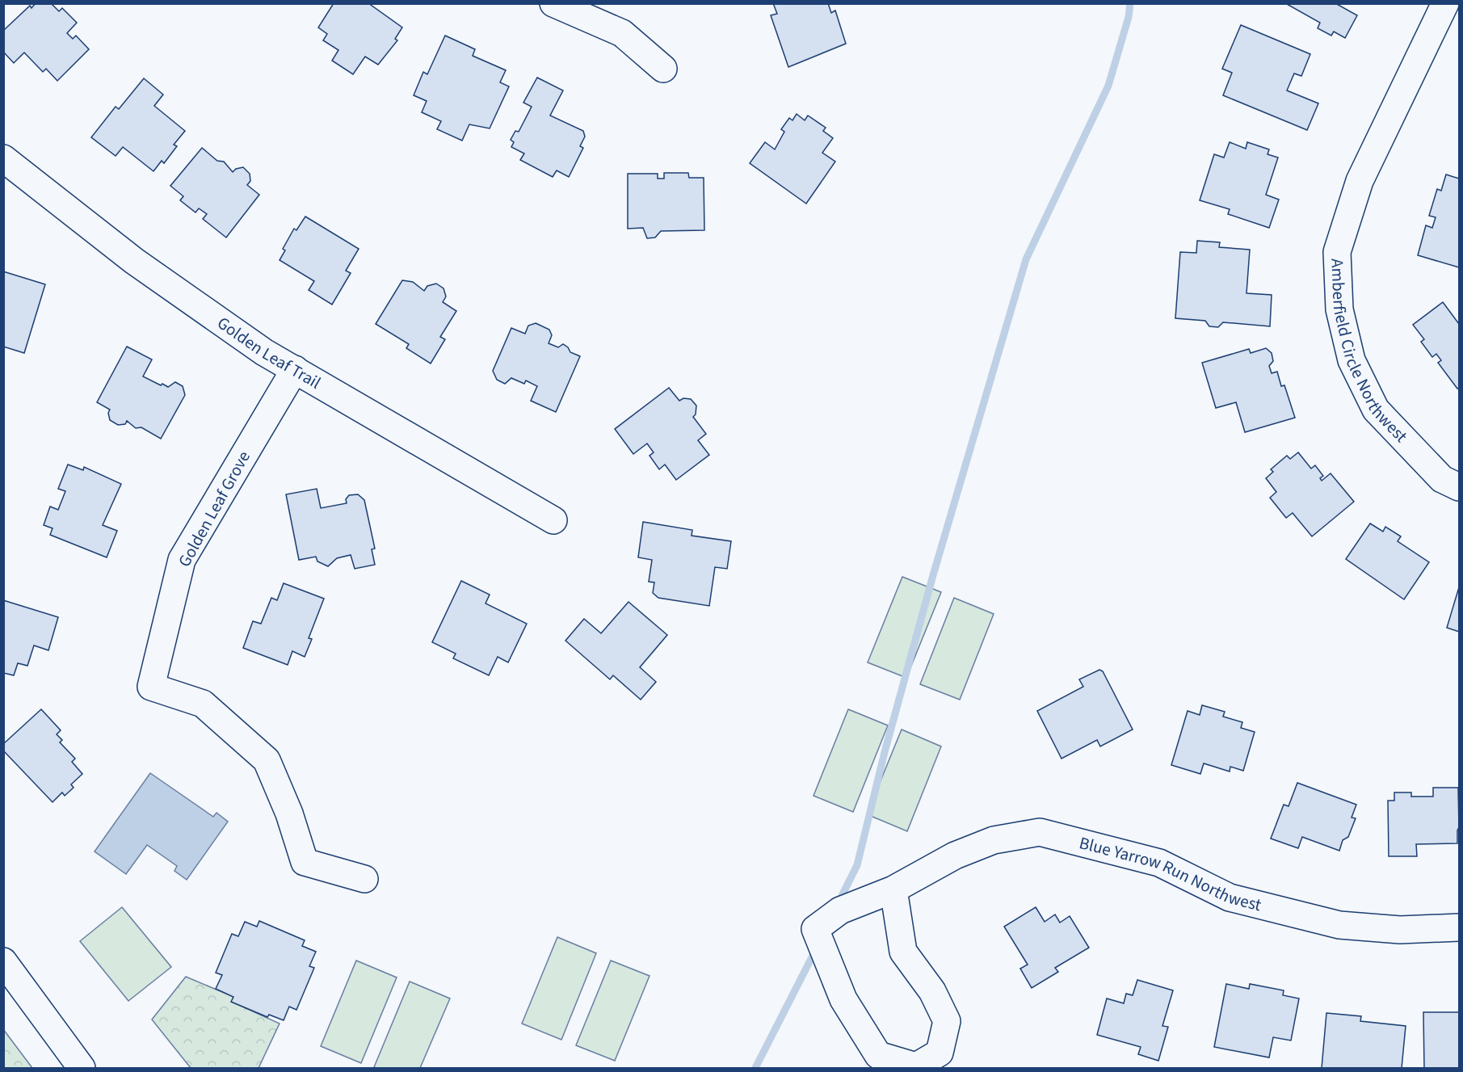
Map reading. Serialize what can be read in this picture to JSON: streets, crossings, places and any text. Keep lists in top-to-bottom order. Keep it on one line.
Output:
{"streets":{"street":["Amberfield Circle Northwest","Golden Leaf Trail","Golden Leaf Grove","Blue Yarrow Run Northwest"]},"crossings":[["Golden Leaf Trail","Golden Leaf Grove"]]}
